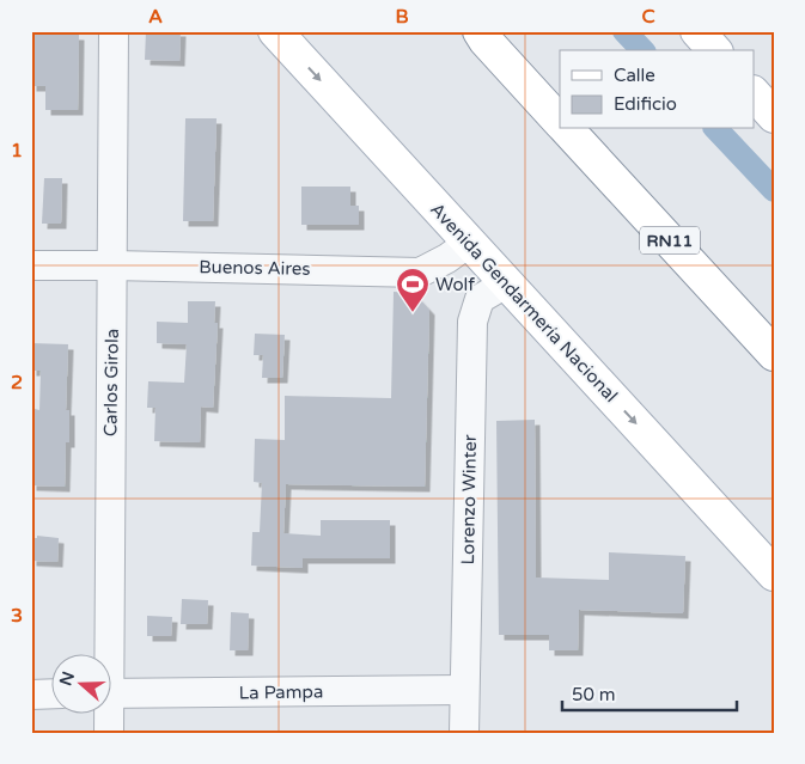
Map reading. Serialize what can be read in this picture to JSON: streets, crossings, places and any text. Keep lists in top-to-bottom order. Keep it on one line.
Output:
{"streets":{"main road":["RN11","Avenida Gendarmería Nacional"],"street":["Buenos Aires","Carlos Girola","Lorenzo Winter","La Pampa"]},"crossings":[["Buenos Aires","Avenida Gendarmería Nacional"],["Buenos Aires","Carlos Girola"],["Avenida Gendarmería Nacional","Lorenzo Winter"],["Lorenzo Winter","La Pampa"]],"places":{"sports":["Wolf"]},"legend":["Calle","Edificio"],"scale_bar":"50 m","north":"left","grid":{"columns":["A","B","C"],"rows":["1","2","3"]}}
